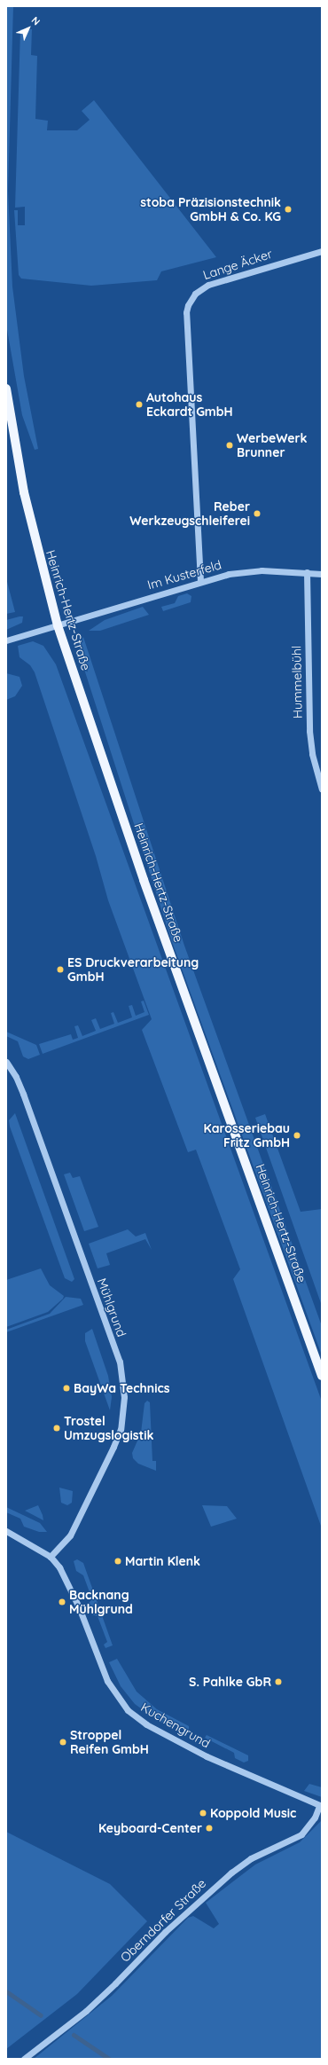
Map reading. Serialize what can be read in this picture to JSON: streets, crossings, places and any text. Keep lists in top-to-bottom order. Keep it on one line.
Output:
{"streets":{"main road":["Heinrich-Hertz-Straße"],"street":["Lange Äcker","Im Kusterfeld","Hummelbühl","Mühlgrund","Kuchengrund","Oberndorfer Straße"]},"crossings":[["Lange Äcker","Im Kusterfeld"],["Im Kusterfeld","Heinrich-Hertz-Straße"],["Im Kusterfeld","Hummelbühl"],["Mühlgrund","Kuchengrund"],["Kuchengrund","Oberndorfer Straße"]],"places":["stoba Präzisionstechnik GmbH & Co. KG","Autohaus Eckardt GmbH","WerbeWerk Brunner","Reber Werkzeugschleiferei","ES Druckverarbeitung GmbH","Karosseriebau Fritz GmbH","BayWa Technics","Trostel Umzugslogistik","Martin Klenk","Backnang Mühlgrund","S. Pahlke GbR","Stroppel Reifen GmbH","Koppold Music","Keyboard-Center"],"north":"top right"}
